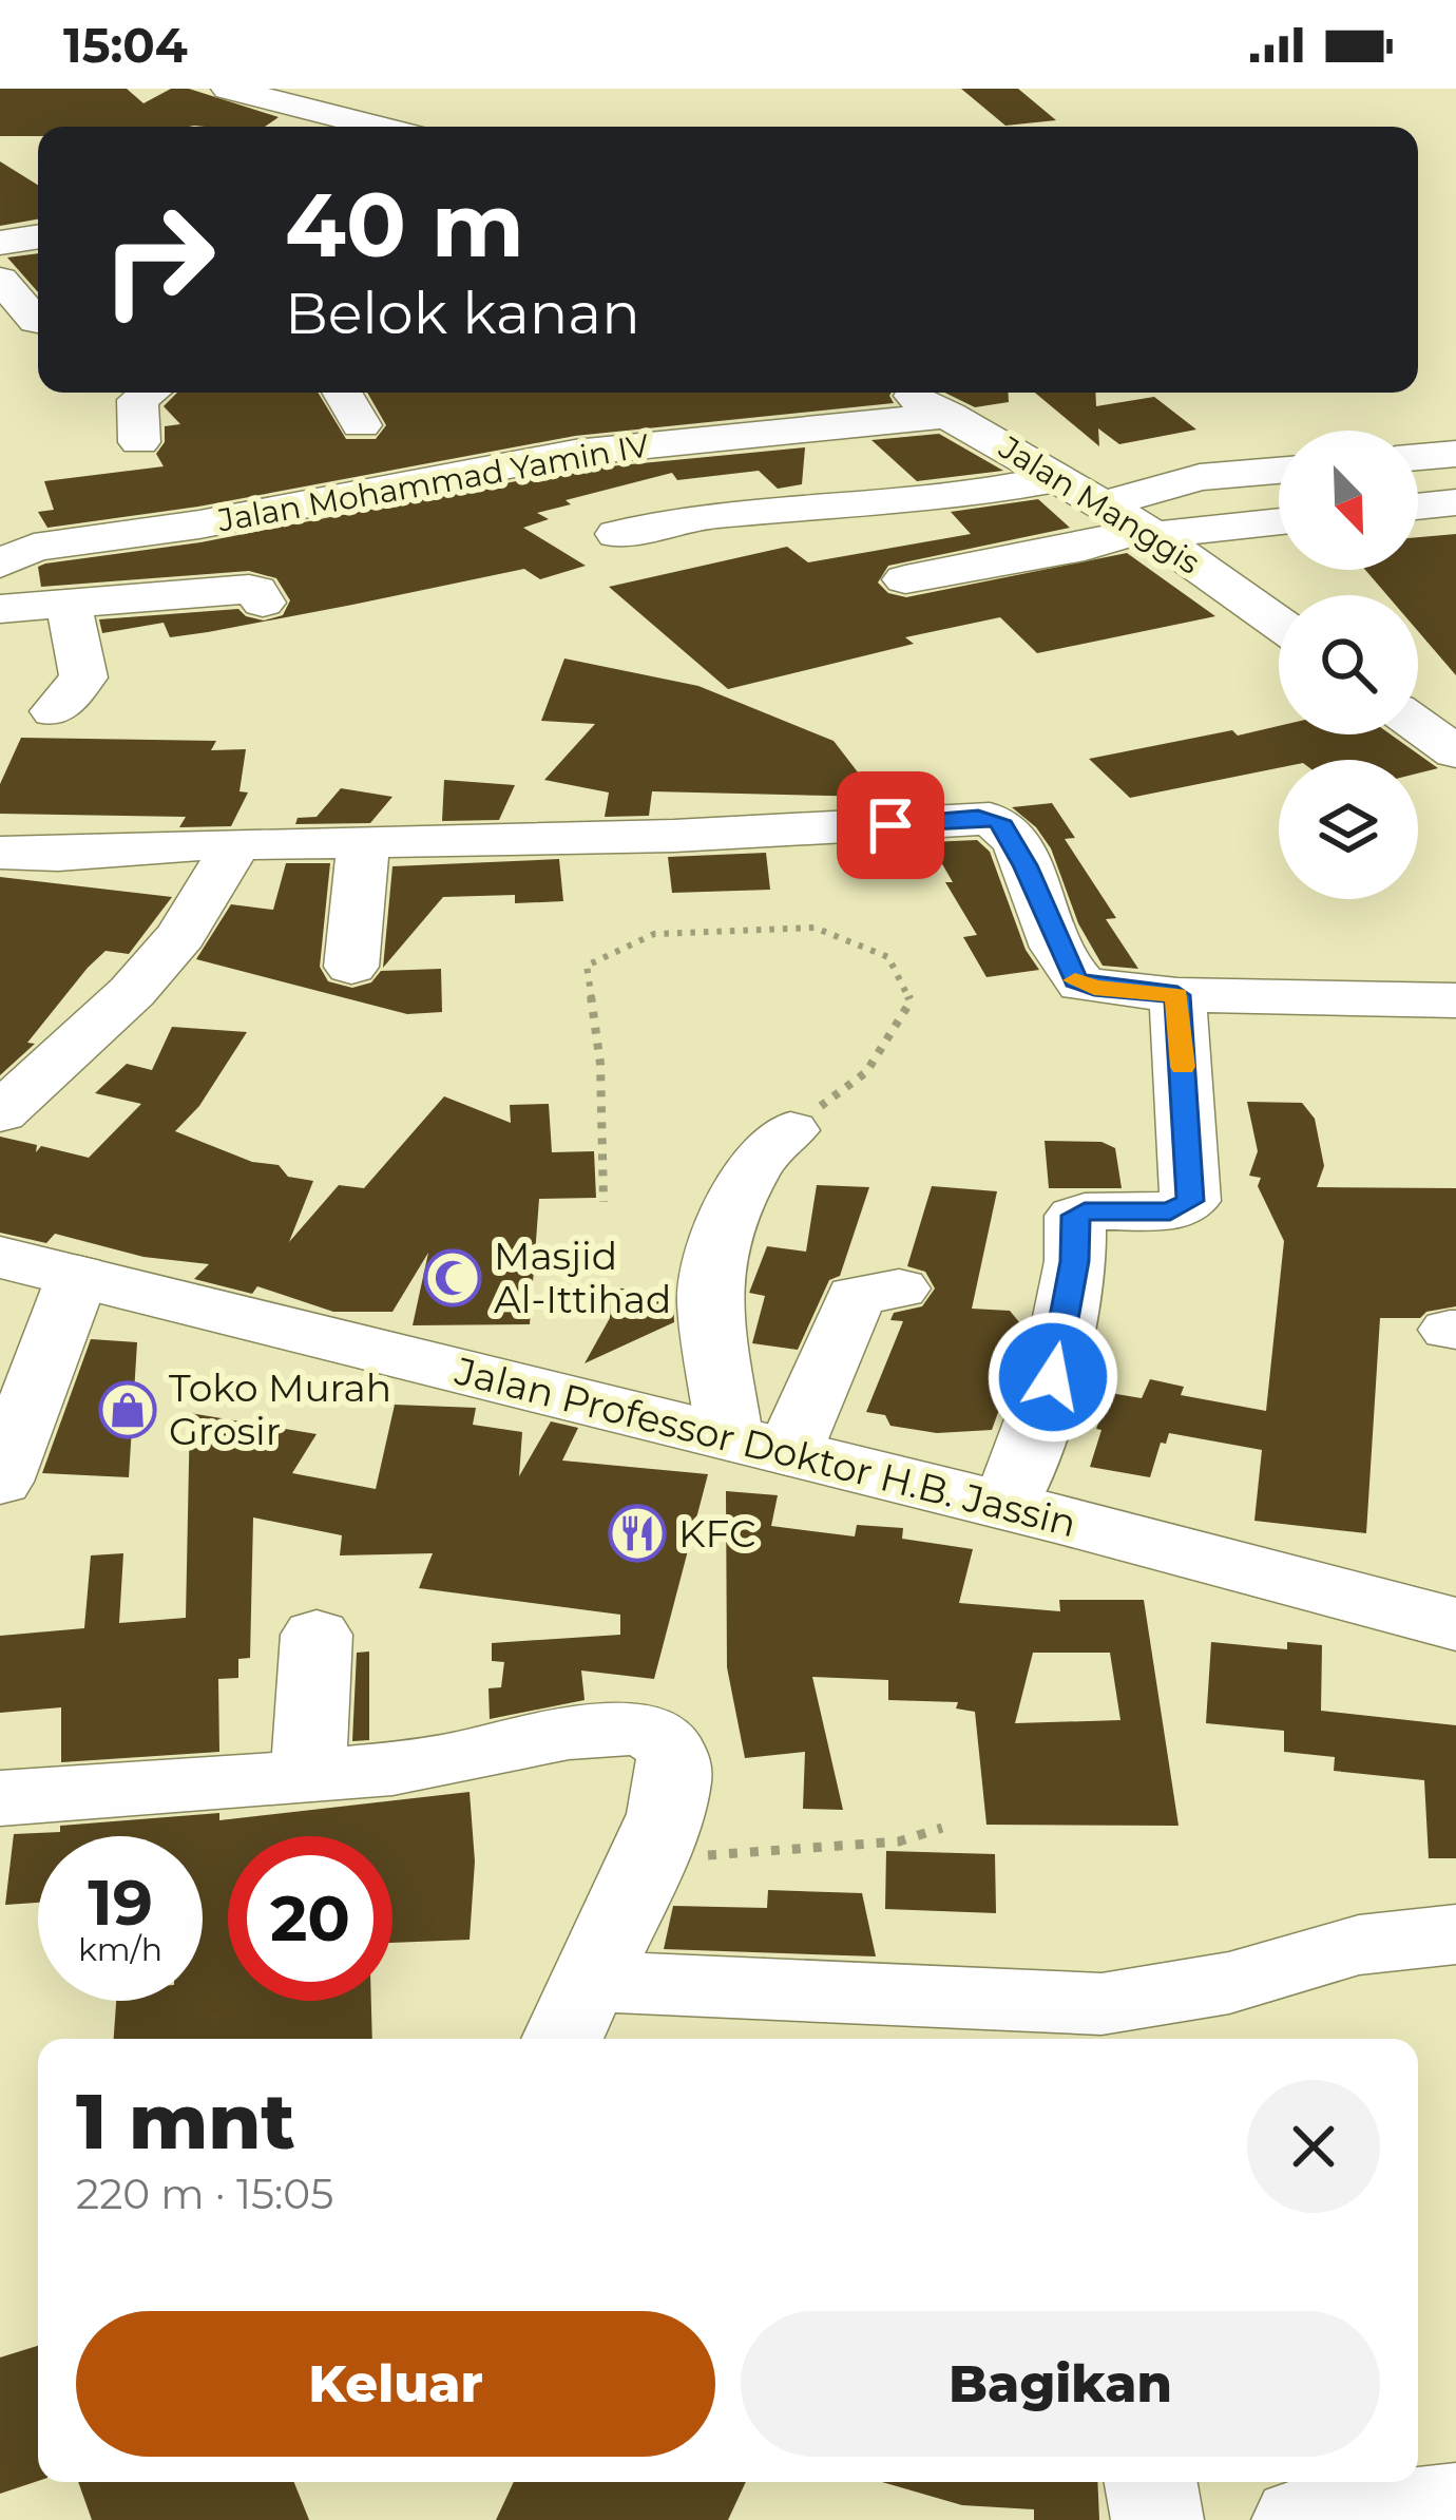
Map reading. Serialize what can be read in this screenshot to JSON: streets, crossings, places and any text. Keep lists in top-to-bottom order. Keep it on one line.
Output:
{"streets":{"highway":["Jalan Professor Doktor H.B. Jassin"],"street":["Jalan Mohammad Yamin IV","Jalan Manggis"]},"crossings":[["Jalan Mohammad Yamin IV","Jalan Manggis"]],"places":{"mosque":["Masjid Al-Ittihad"],"shop":["Toko Murah Grosir"],"restaurant":["KFC"]},"north":"bottom right","page":{"status":"15:04","turn":["40 m","Belok kanan"],"speed":"19 km/h","limit":"20","heading":["1 mnt","220 m · 15:05"],"buttons":["Keluar","Bagikan"]}}
